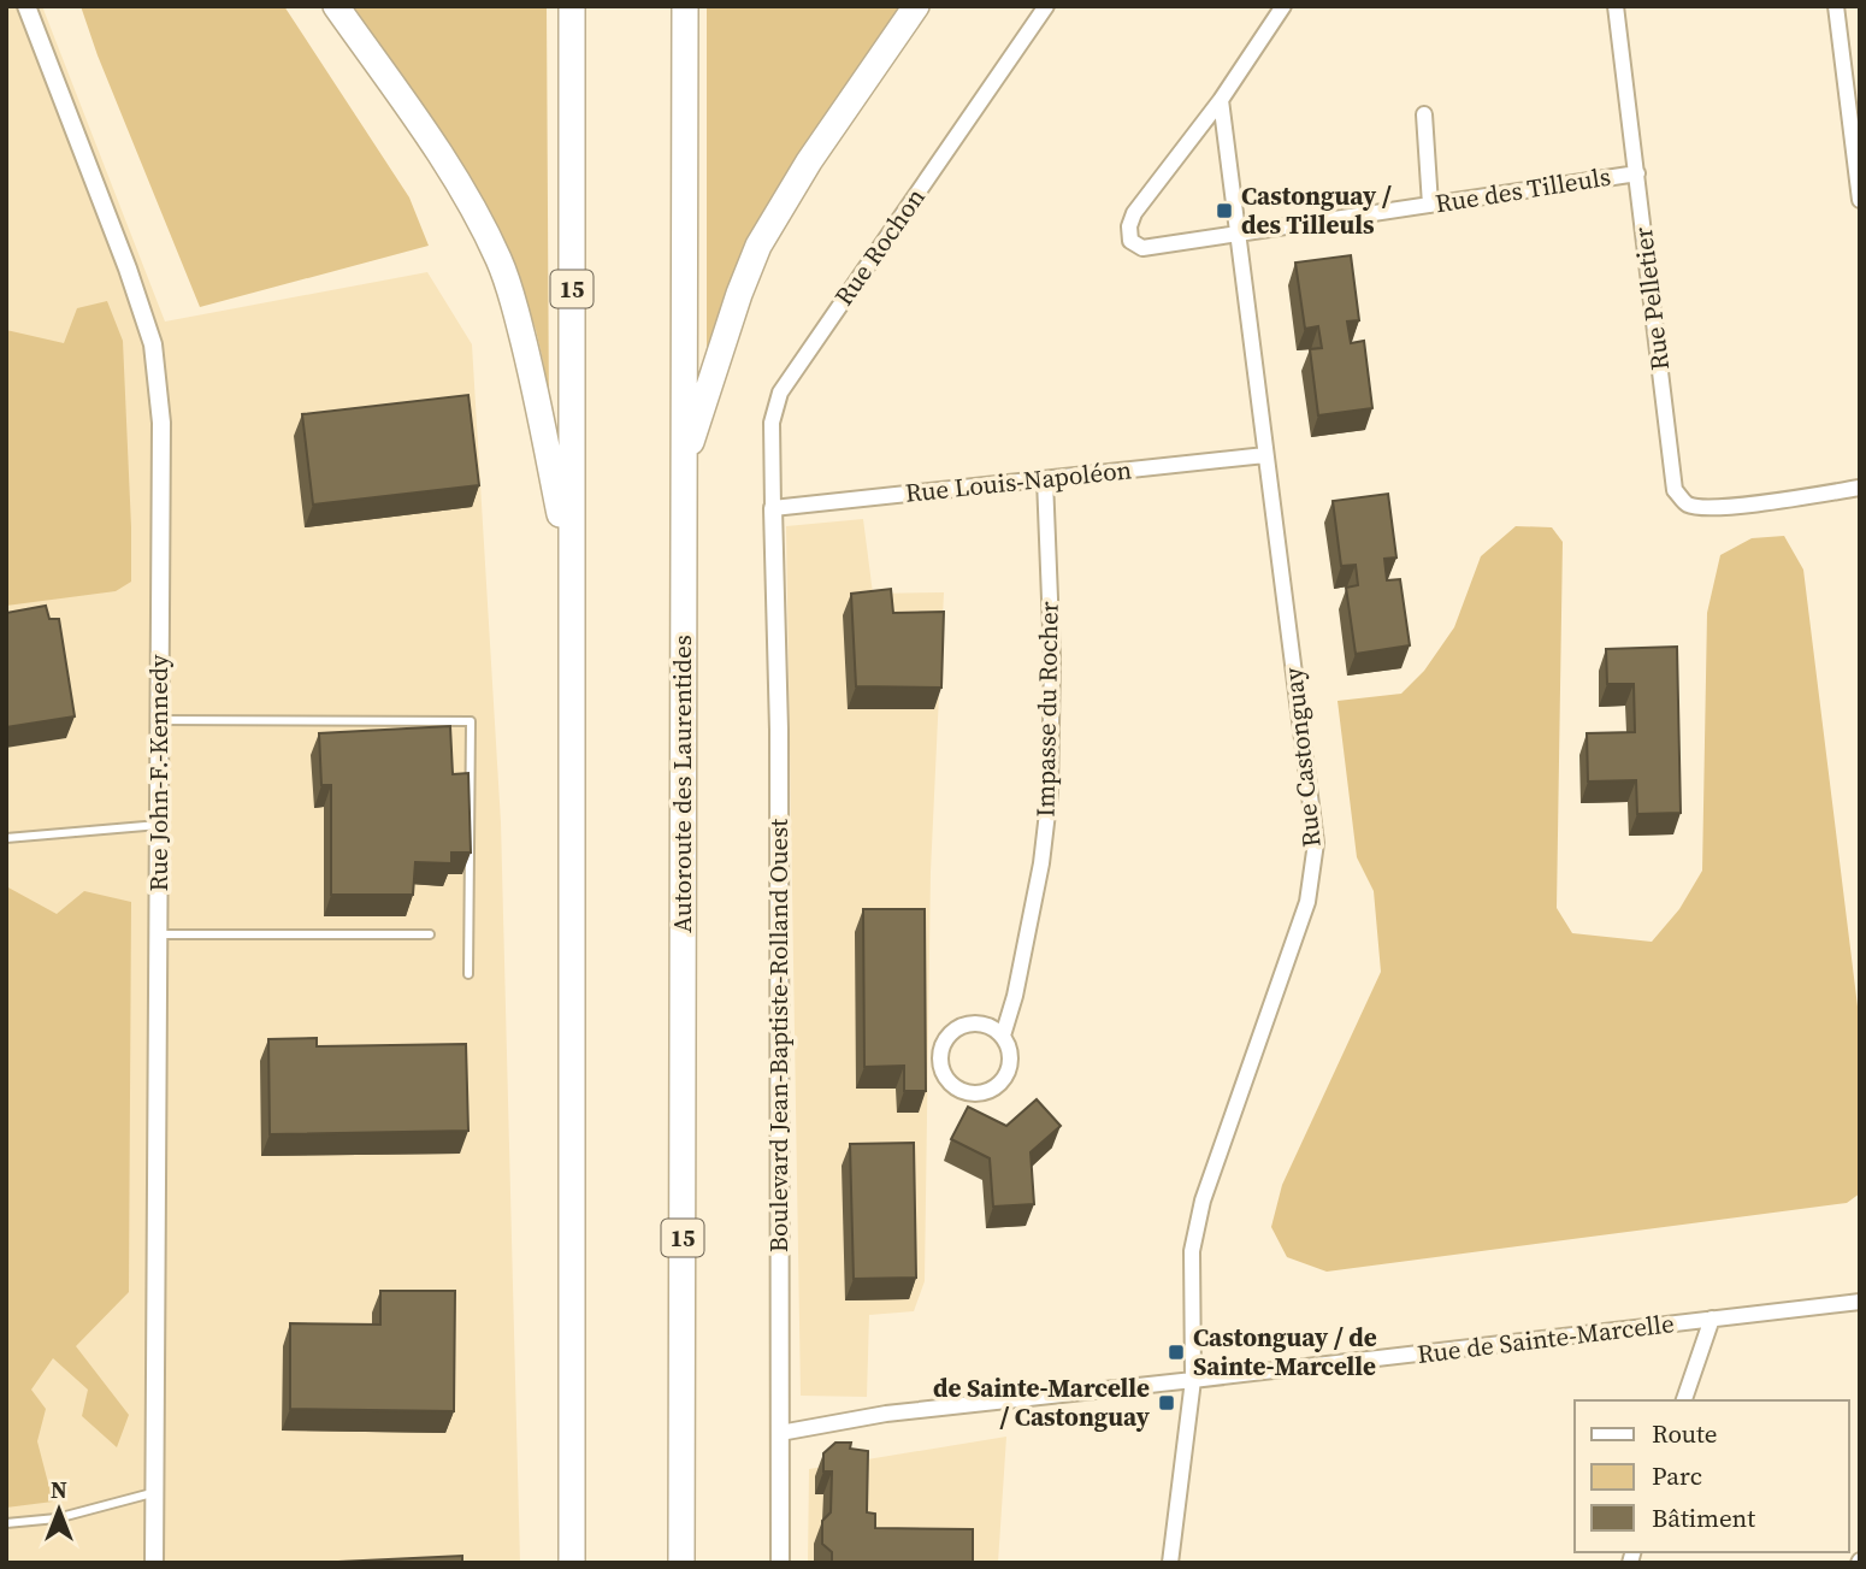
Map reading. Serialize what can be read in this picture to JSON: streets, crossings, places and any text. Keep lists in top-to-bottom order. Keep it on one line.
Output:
{"streets":{"highway":["15","Autoroute des Laurentides"],"street":["Rue des Tilleuls","Rue Rochon","Rue Pelletier","Rue Louis-Napoléon","Impasse du Rocher","Rue Castonguay","Rue John-F.-Kennedy","Boulevard Jean-Baptiste-Rolland Ouest","Rue de Sainte-Marcelle"]},"crossings":[["Rue des Tilleuls","Rue Pelletier"],["Rue des Tilleuls","Rue Castonguay"],["Rue Rochon","Rue Louis-Napoléon"],["Rue Rochon","Boulevard Jean-Baptiste-Rolland Ouest"],["Rue Louis-Napoléon","Impasse du Rocher"],["Rue Louis-Napoléon","Rue Castonguay"],["Rue Louis-Napoléon","Boulevard Jean-Baptiste-Rolland Ouest"],["Rue Castonguay","Rue de Sainte-Marcelle"],["Boulevard Jean-Baptiste-Rolland Ouest","Rue de Sainte-Marcelle"]],"places":{"transit":["Castonguay / des Tilleuls","Castonguay / de Sainte-Marcelle","de Sainte-Marcelle / Castonguay"]},"legend":["Route","Parc","Bâtiment"],"north":"top"}
